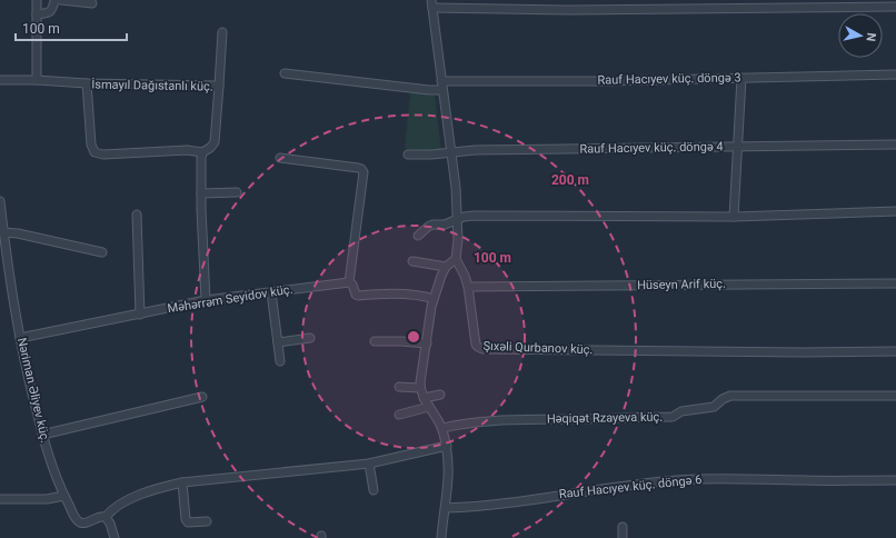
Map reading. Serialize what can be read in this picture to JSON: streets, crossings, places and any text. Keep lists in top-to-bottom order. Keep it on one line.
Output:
{"streets":{"street":["Rauf Hacıyev küç. döngə 3","İsmayıl Dağıstanlı küç.","Rauf Hacıyev küç. döngə 4","Hüseyn Arif küç.","Məhərrəm Seyidov küç.","Şıxəli Qurbanov küç.","Nəriman Əliyev küç.","Həqiqət Rzayeva küç.","Rauf Hacıyev küç. döngə 6"]},"crossings":[["Hüseyn Arif küç.","Şıxəli Qurbanov küç."],["Məhərrəm Seyidov küç.","Nəriman Əliyev küç."]],"scale_bar":"100 m","north":"right","rings":["200 m","100 m"]}
